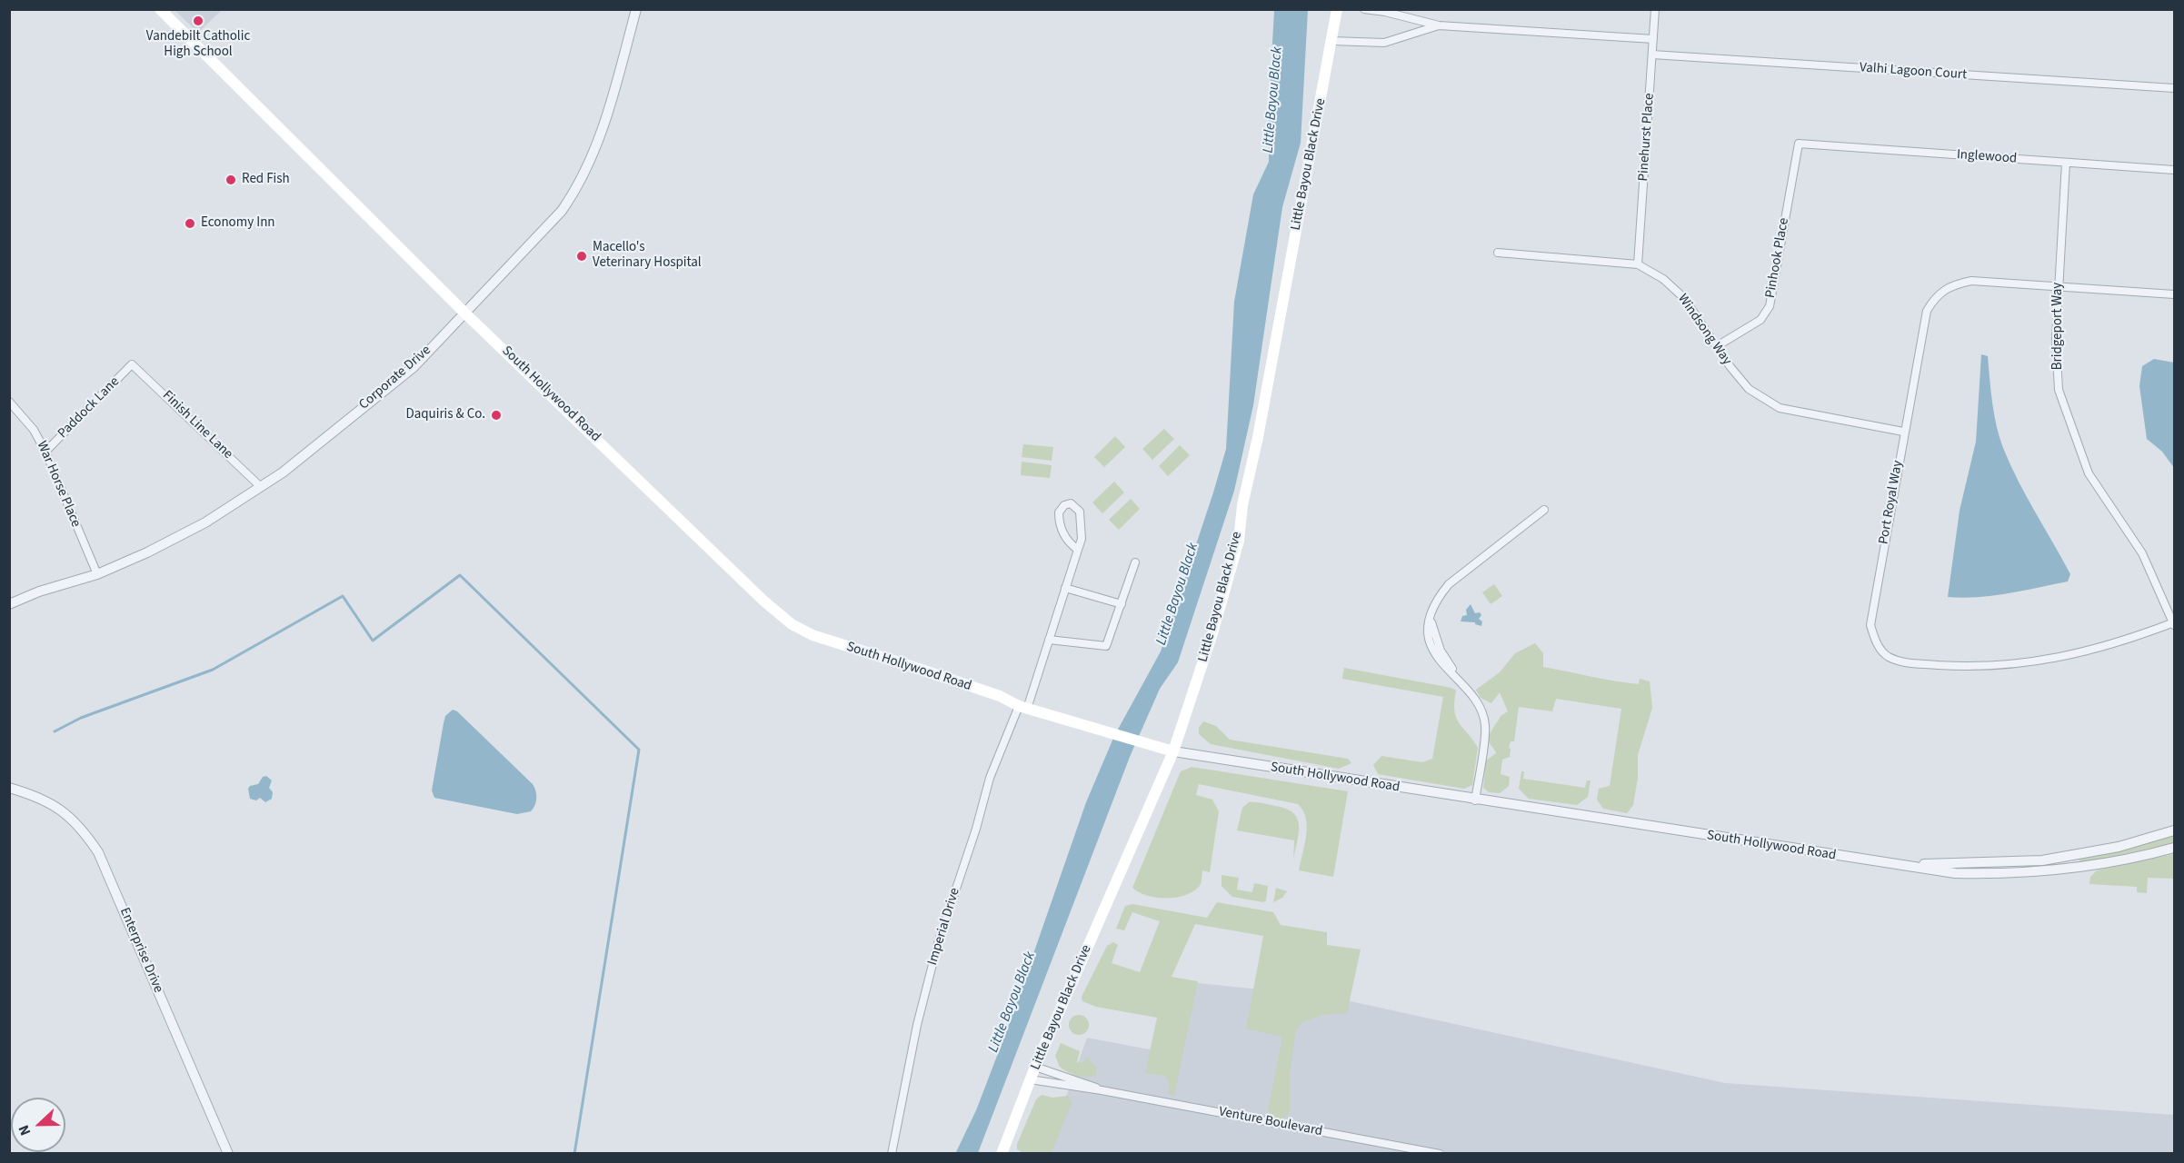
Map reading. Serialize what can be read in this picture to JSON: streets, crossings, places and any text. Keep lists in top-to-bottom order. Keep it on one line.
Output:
{"streets":{"main road":["Little Bayou Black Drive","South Hollywood Road"],"street":["Valhi Lagoon Court","Pinehurst Place","Inglewood","Pinhook Place","Bridgeport Way","Windsong Way","Corporate Drive","Paddock Lane","Finish Line Lane","War Horse Place","Port Royal Way","Imperial Drive","Enterprise Drive","Venture Boulevard"]},"crossings":[["Valhi Lagoon Court","Pinehurst Place"],["Pinehurst Place","Windsong Way"],["Inglewood","Pinhook Place"],["Inglewood","Bridgeport Way"],["Little Bayou Black Drive","South Hollywood Road"],["Little Bayou Black Drive","Venture Boulevard"],["Pinhook Place","Windsong Way"],["Bridgeport Way","Port Royal Way"],["Windsong Way","Port Royal Way"],["Corporate Drive","South Hollywood Road"],["Corporate Drive","Finish Line Lane"],["Corporate Drive","War Horse Place"],["South Hollywood Road","Imperial Drive"],["Paddock Lane","Finish Line Lane"],["Paddock Lane","War Horse Place"]],"water":["Little Bayou Black"],"places":["Vandebilt Catholic High School","Red Fish","Economy Inn","Macello's Veterinary Hospital","Daquiris & Co."],"north":"left"}
